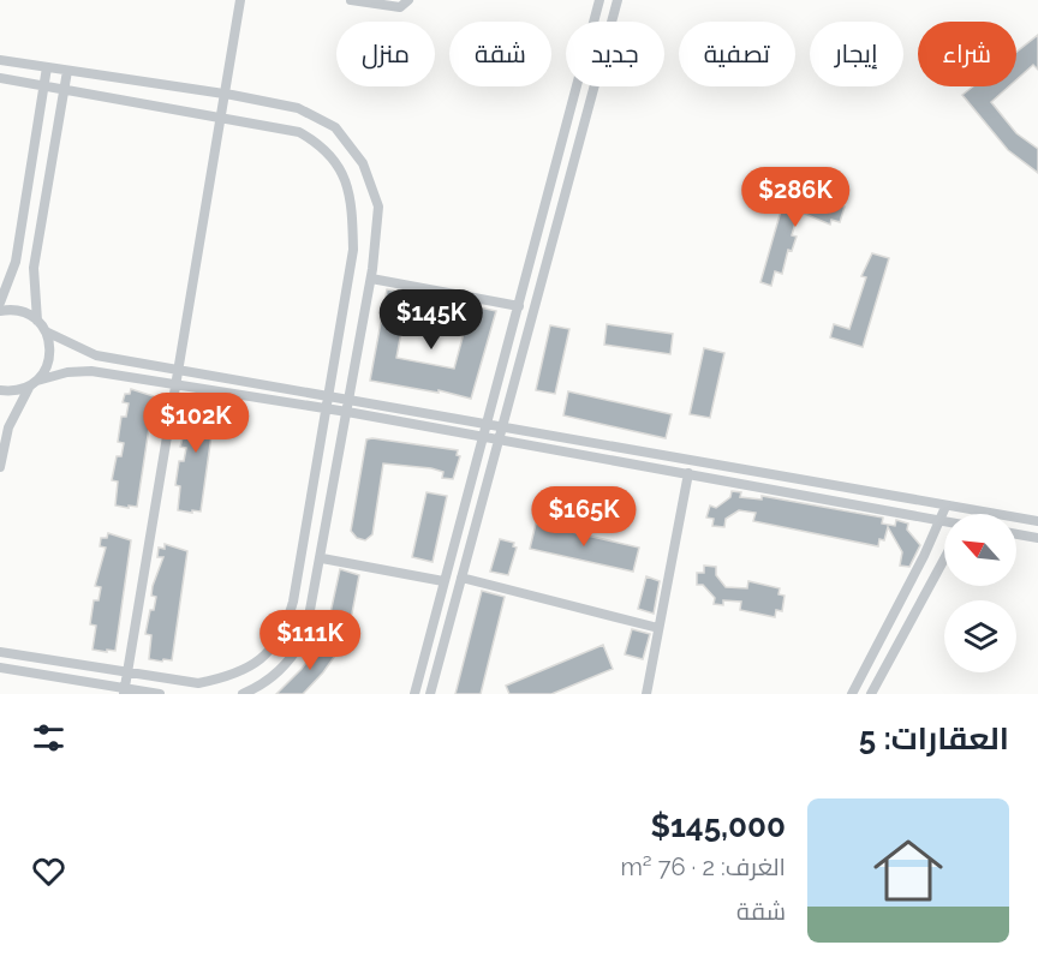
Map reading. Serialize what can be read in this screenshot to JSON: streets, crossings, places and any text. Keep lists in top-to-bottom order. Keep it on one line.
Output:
{"north":"top left","page":{"chip":["شراء","إيجار","تصفية","جديد","شقة","منزل"],"price":["$286K","$145K","$102K","$165K","$111K"],"heading":"العقارات: 5","list":[{"name":"$145,000","note":"الغرف: 2 · 76 m² · شقة"}]}}
